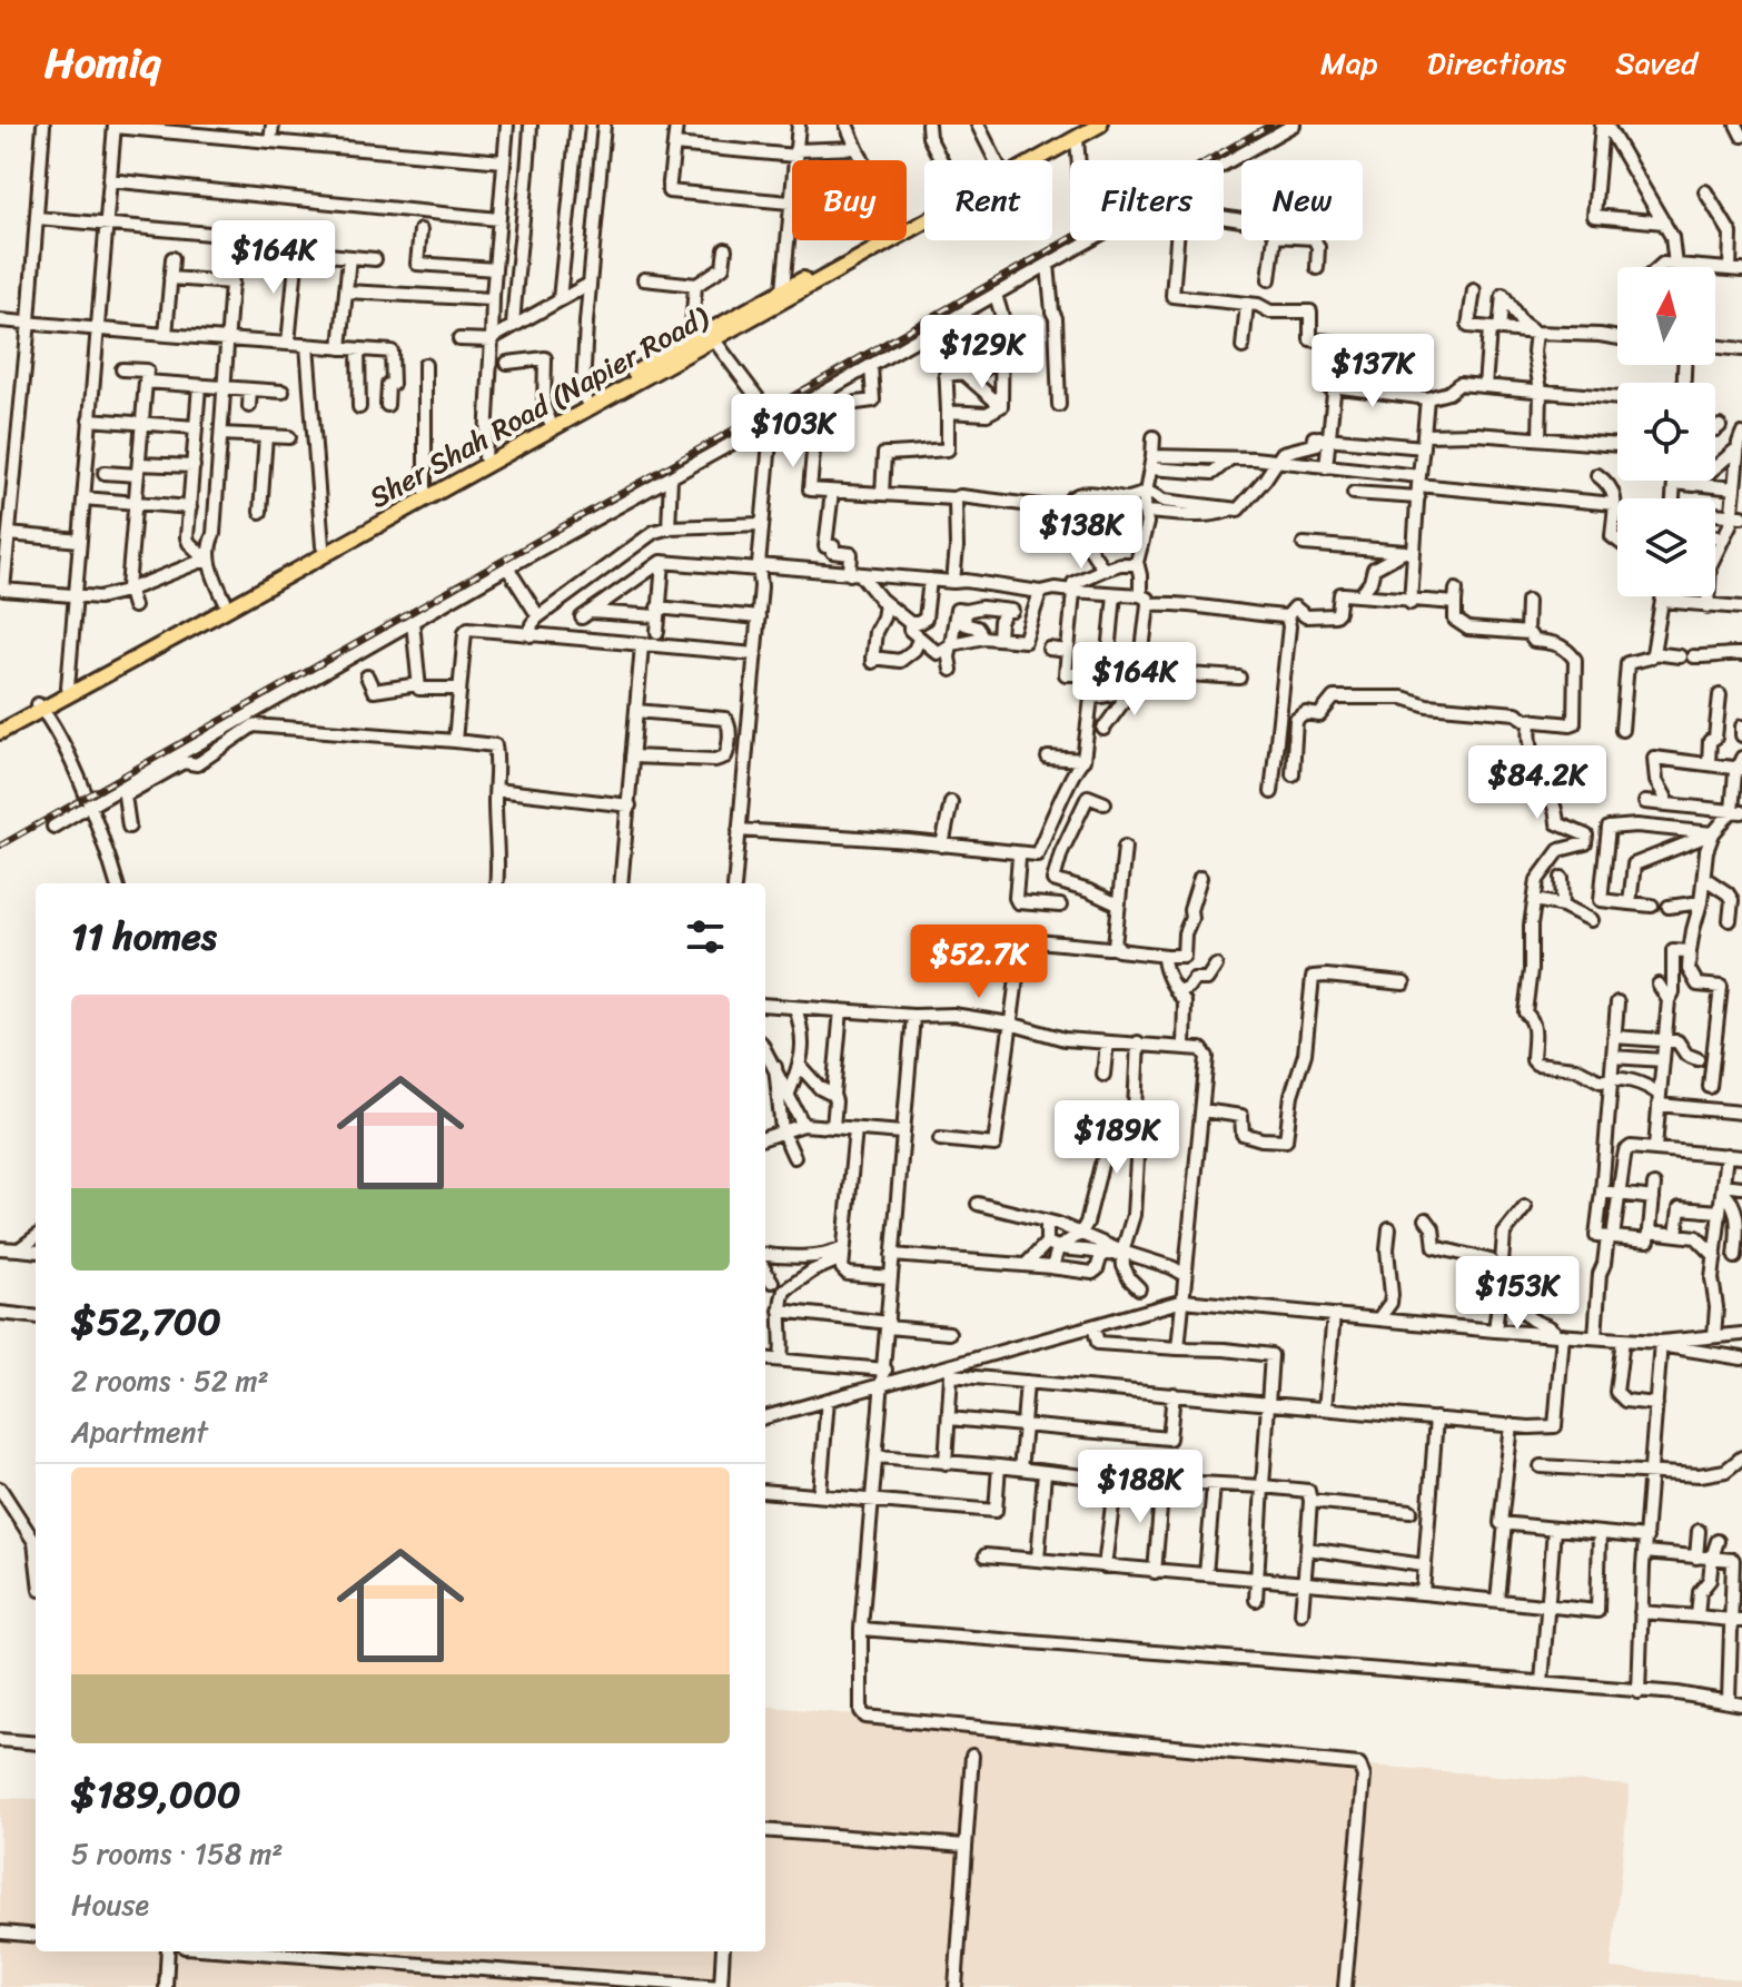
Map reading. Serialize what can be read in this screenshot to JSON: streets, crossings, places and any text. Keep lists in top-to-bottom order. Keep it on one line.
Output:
{"streets":{"main road":["Sher Shah Road (Napier Road)"]},"north":"top","page":{"header":"Homiq","nav":["Map","Directions","Saved"],"chip":["Buy","Rent","Filters","New"],"price":["$164K","$129K","$137K","$103K","$138K","$164K","$84.2K","$52.7K","$189K","$153K","$188K"],"heading":"11 homes","list":[{"name":"$52,700","note":"2 rooms · 52 m² · Apartment"},{"name":"$189,000","note":"5 rooms · 158 m² · House"}]}}
